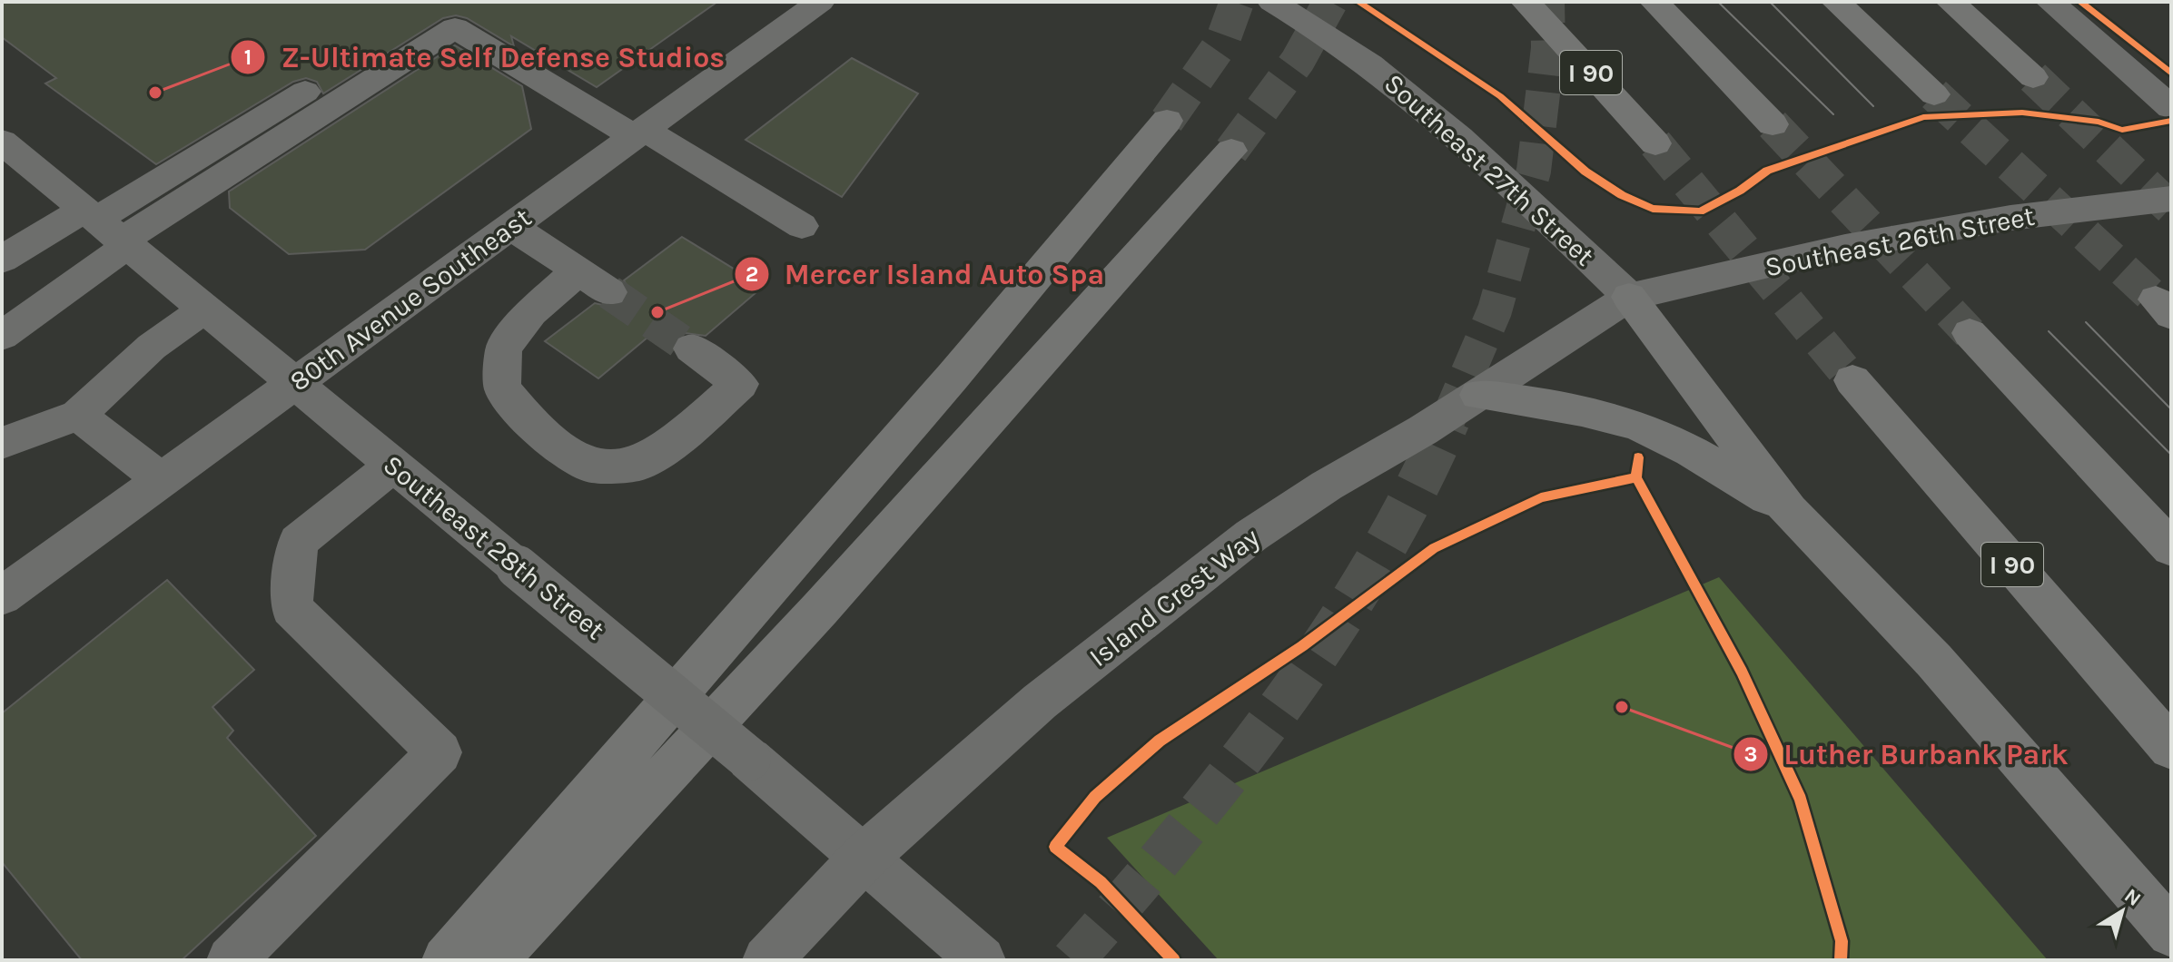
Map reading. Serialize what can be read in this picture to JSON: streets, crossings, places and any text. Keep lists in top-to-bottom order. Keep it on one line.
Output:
{"streets":{"highway":["I 90"],"street":["Southeast 27th Street","Southeast 26th Street","80th Avenue Southeast","Southeast 28th Street","Island Crest Way"]},"crossings":[["Southeast 27th Street","Southeast 26th Street"],["Southeast 27th Street","Island Crest Way"],["Southeast 26th Street","Island Crest Way"],["80th Avenue Southeast","Southeast 28th Street"],["Southeast 28th Street","Island Crest Way"]],"places":["Z-Ultimate Self Defense Studios","Mercer Island Auto Spa","Luther Burbank Park"],"north":"top right"}
